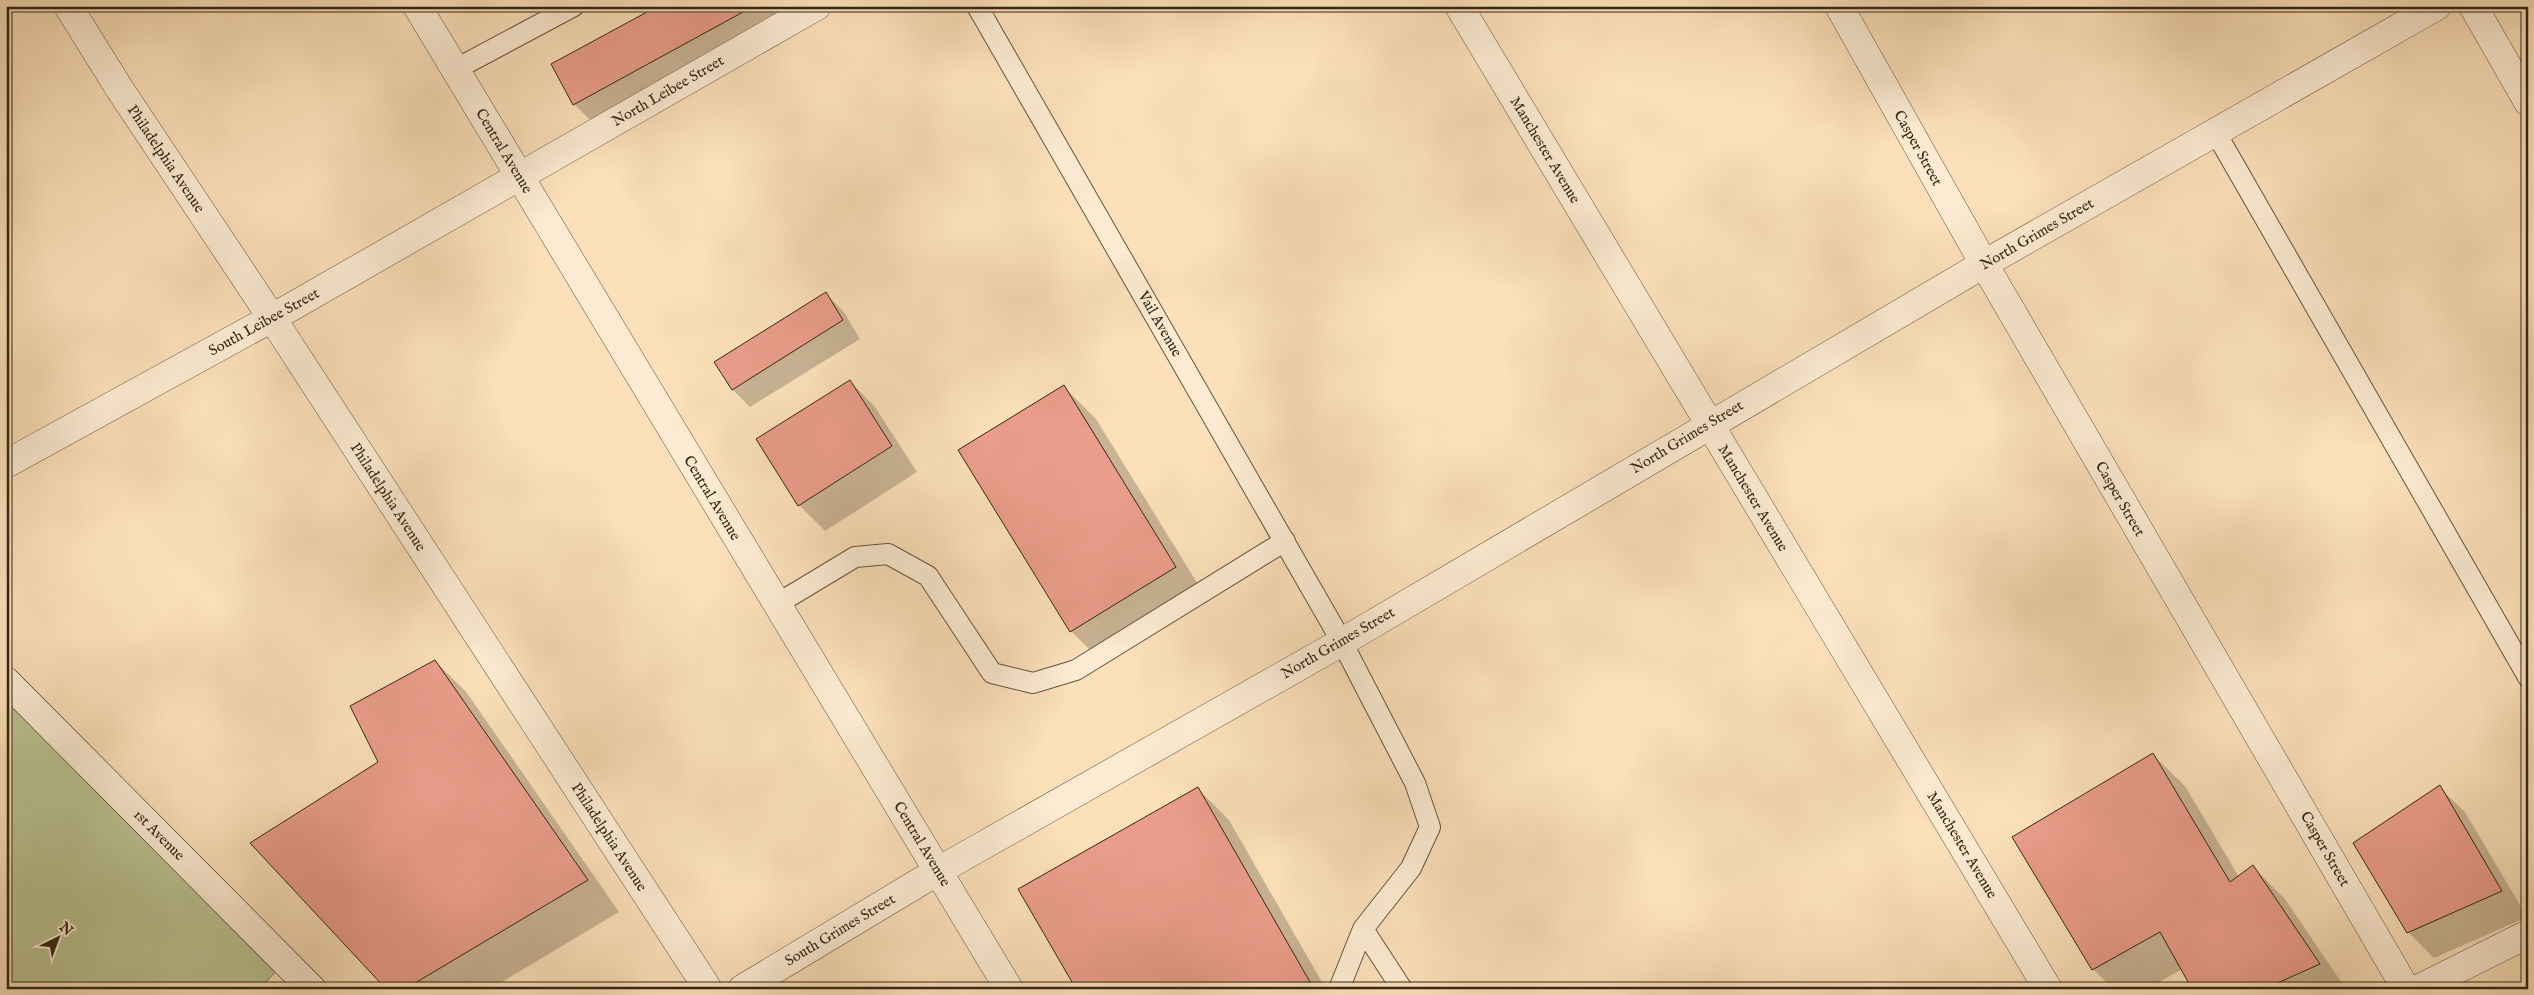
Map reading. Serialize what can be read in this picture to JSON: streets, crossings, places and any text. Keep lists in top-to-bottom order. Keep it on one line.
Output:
{"streets":{"street":["North Leibee Street","Casper Street","Manchester Avenue","Central Avenue","Philadelphia Avenue","North Grimes Street","South Leibee Street","1st Avenue","South Grimes Street"],"lane":["Vail Avenue"]},"crossings":[["North Leibee Street","Central Avenue"],["North Leibee Street","South Leibee Street"],["Casper Street","North Grimes Street"],["Manchester Avenue","North Grimes Street"],["Central Avenue","North Grimes Street"],["Central Avenue","South Leibee Street"],["Central Avenue","South Grimes Street"],["Philadelphia Avenue","South Leibee Street"],["North Grimes Street","Vail Avenue"],["North Grimes Street","South Grimes Street"]],"north":"top right"}
